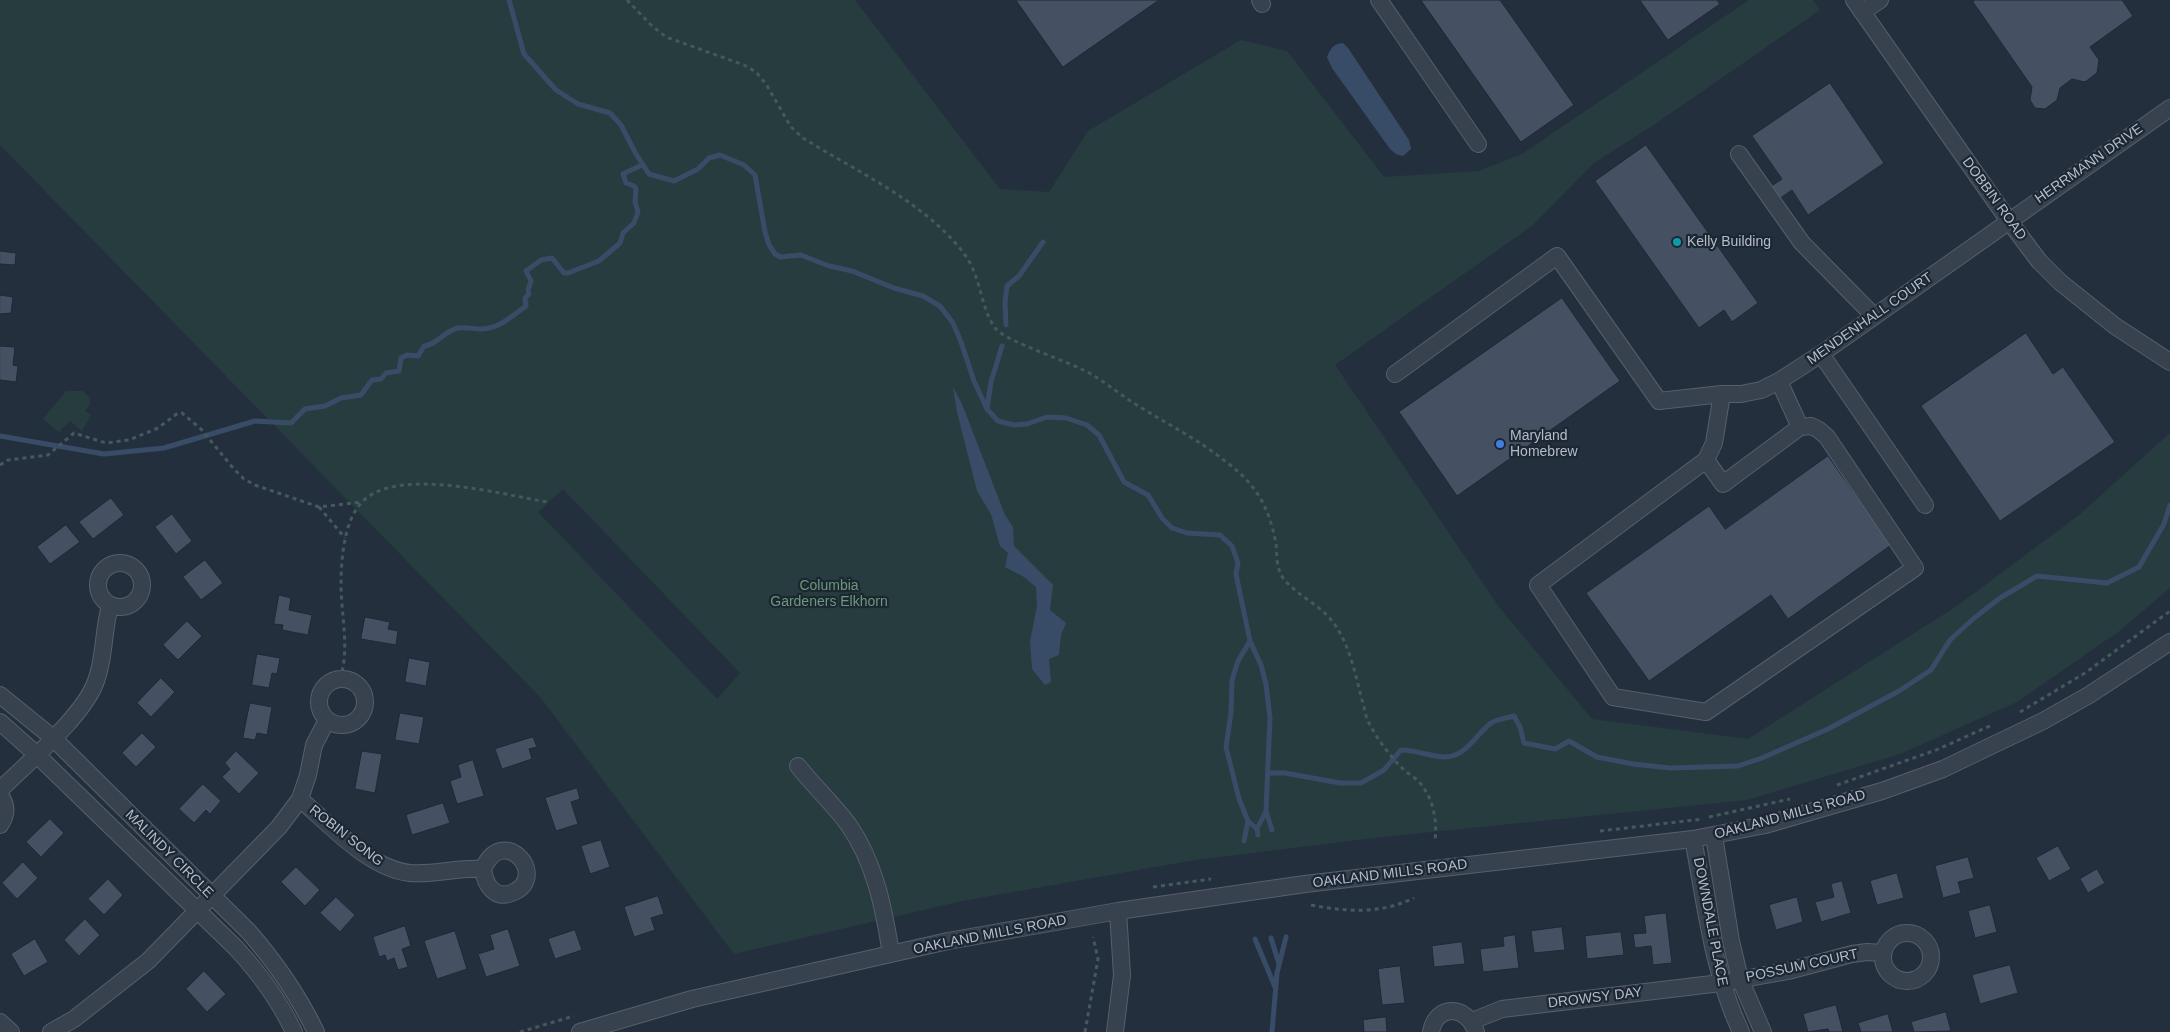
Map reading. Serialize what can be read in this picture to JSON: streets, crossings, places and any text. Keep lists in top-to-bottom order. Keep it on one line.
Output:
{"streets":{"street":["HERRMANN DRIVE","DOBBIN ROAD","MENDENHALL COURT","OAKLAND MILLS ROAD","ROBIN SONG","MALINDY CIRCLE","DOWNDALE PLACE","POSSUM COURT","DROWSY DAY"]},"crossings":[["HERRMANN DRIVE","DOBBIN ROAD"],["HERRMANN DRIVE","MENDENHALL COURT"],["DOBBIN ROAD","MENDENHALL COURT"],["OAKLAND MILLS ROAD","DOWNDALE PLACE"],["DOWNDALE PLACE","POSSUM COURT"],["DOWNDALE PLACE","DROWSY DAY"],["POSSUM COURT","DROWSY DAY"]],"parks":["Columbia Gardeners Elkhorn"],"places":["Kelly Building","Maryland Homebrew"]}
